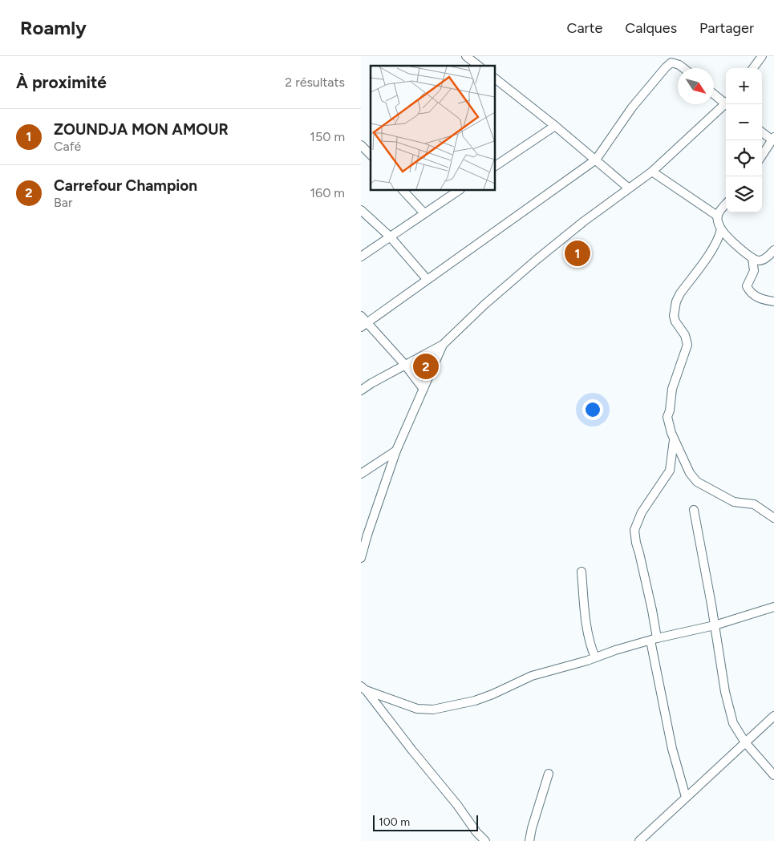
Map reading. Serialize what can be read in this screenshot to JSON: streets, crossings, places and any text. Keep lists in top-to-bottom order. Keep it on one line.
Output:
{"scale_bar":"100 m","north":"bottom right","page":{"header":"Roamly","nav":["Carte","Calques","Partager"],"heading":["À proximité","2 résultats"],"map_buttons":["+","−"],"list":[{"mark":"1","name":"ZOUNDJA MON AMOUR","note":"Café","value":"150 m"},{"mark":"2","name":"Carrefour Champion","note":"Bar","value":"160 m"}],"pins":["1","2"],"scale":"100 m"}}
